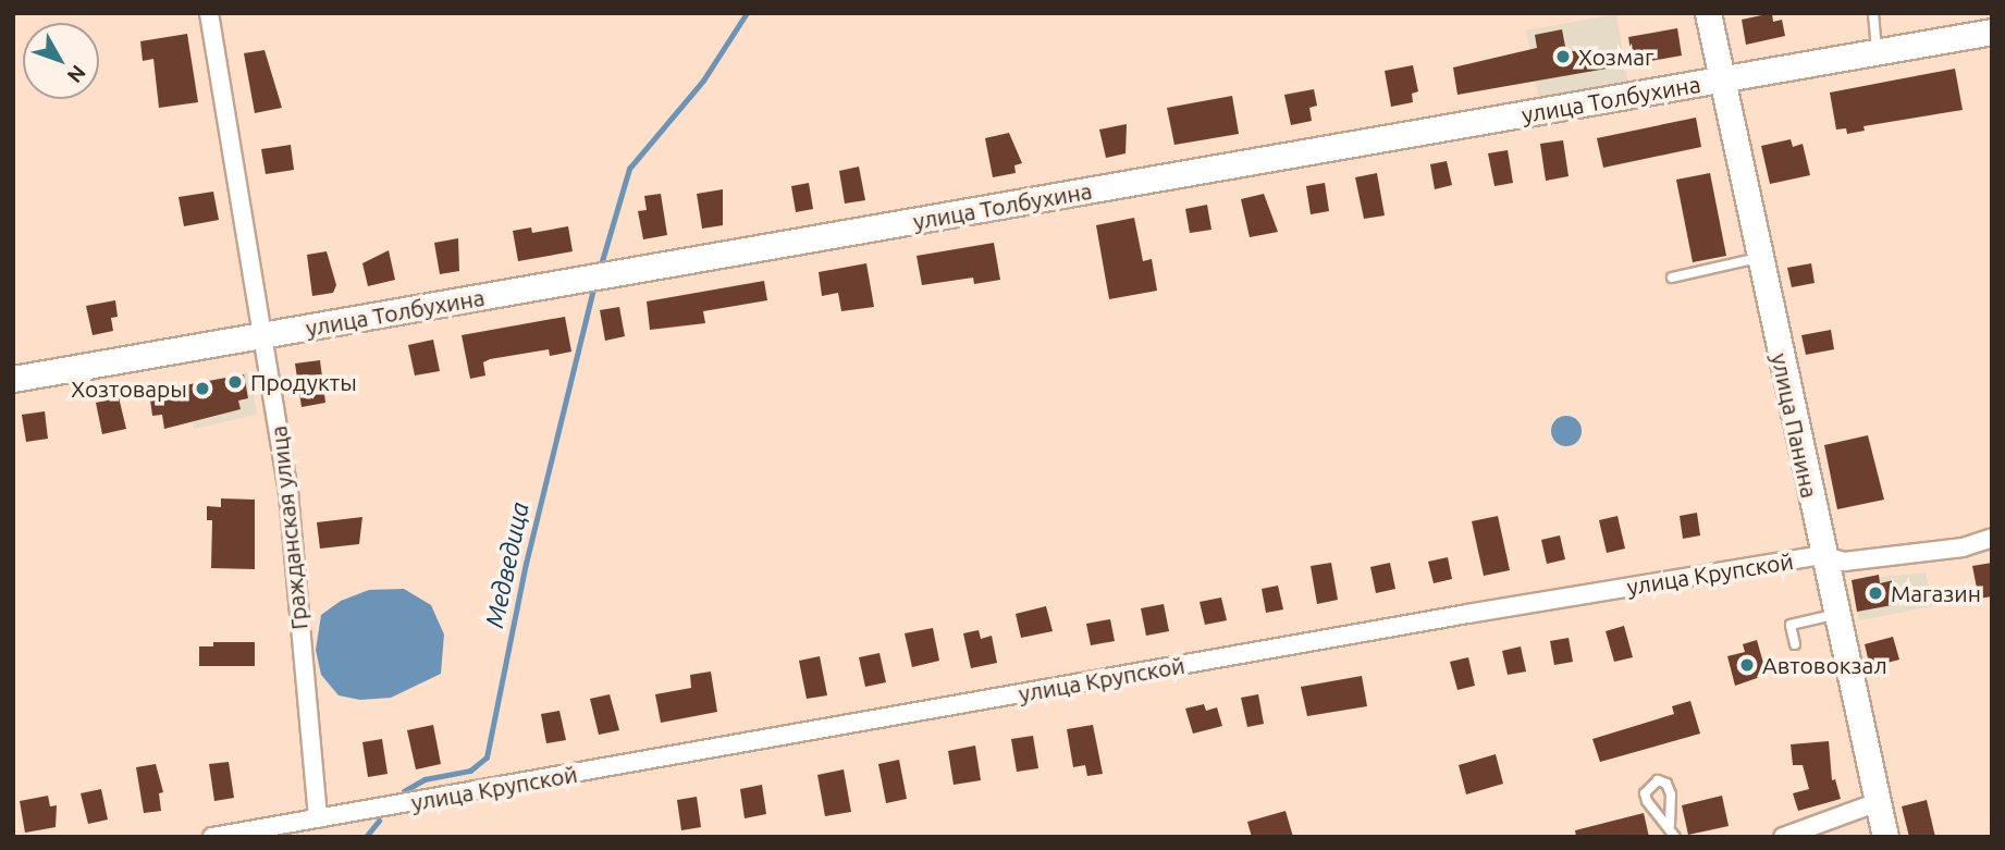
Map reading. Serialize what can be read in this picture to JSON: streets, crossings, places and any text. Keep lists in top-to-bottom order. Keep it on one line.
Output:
{"streets":{"main road":["улица Толбухина","улица Панина"],"street":["Гражданская улица","улица Крупской"]},"crossings":[["улица Толбухина","улица Панина"],["улица Толбухина","Гражданская улица"],["улица Панина","улица Крупской"],["Гражданская улица","улица Крупской"]],"water":["Медведица"],"places":["Хозмаг","Продукты","Хозтовары","Магазин","Автовокзал"],"north":"bottom right"}
